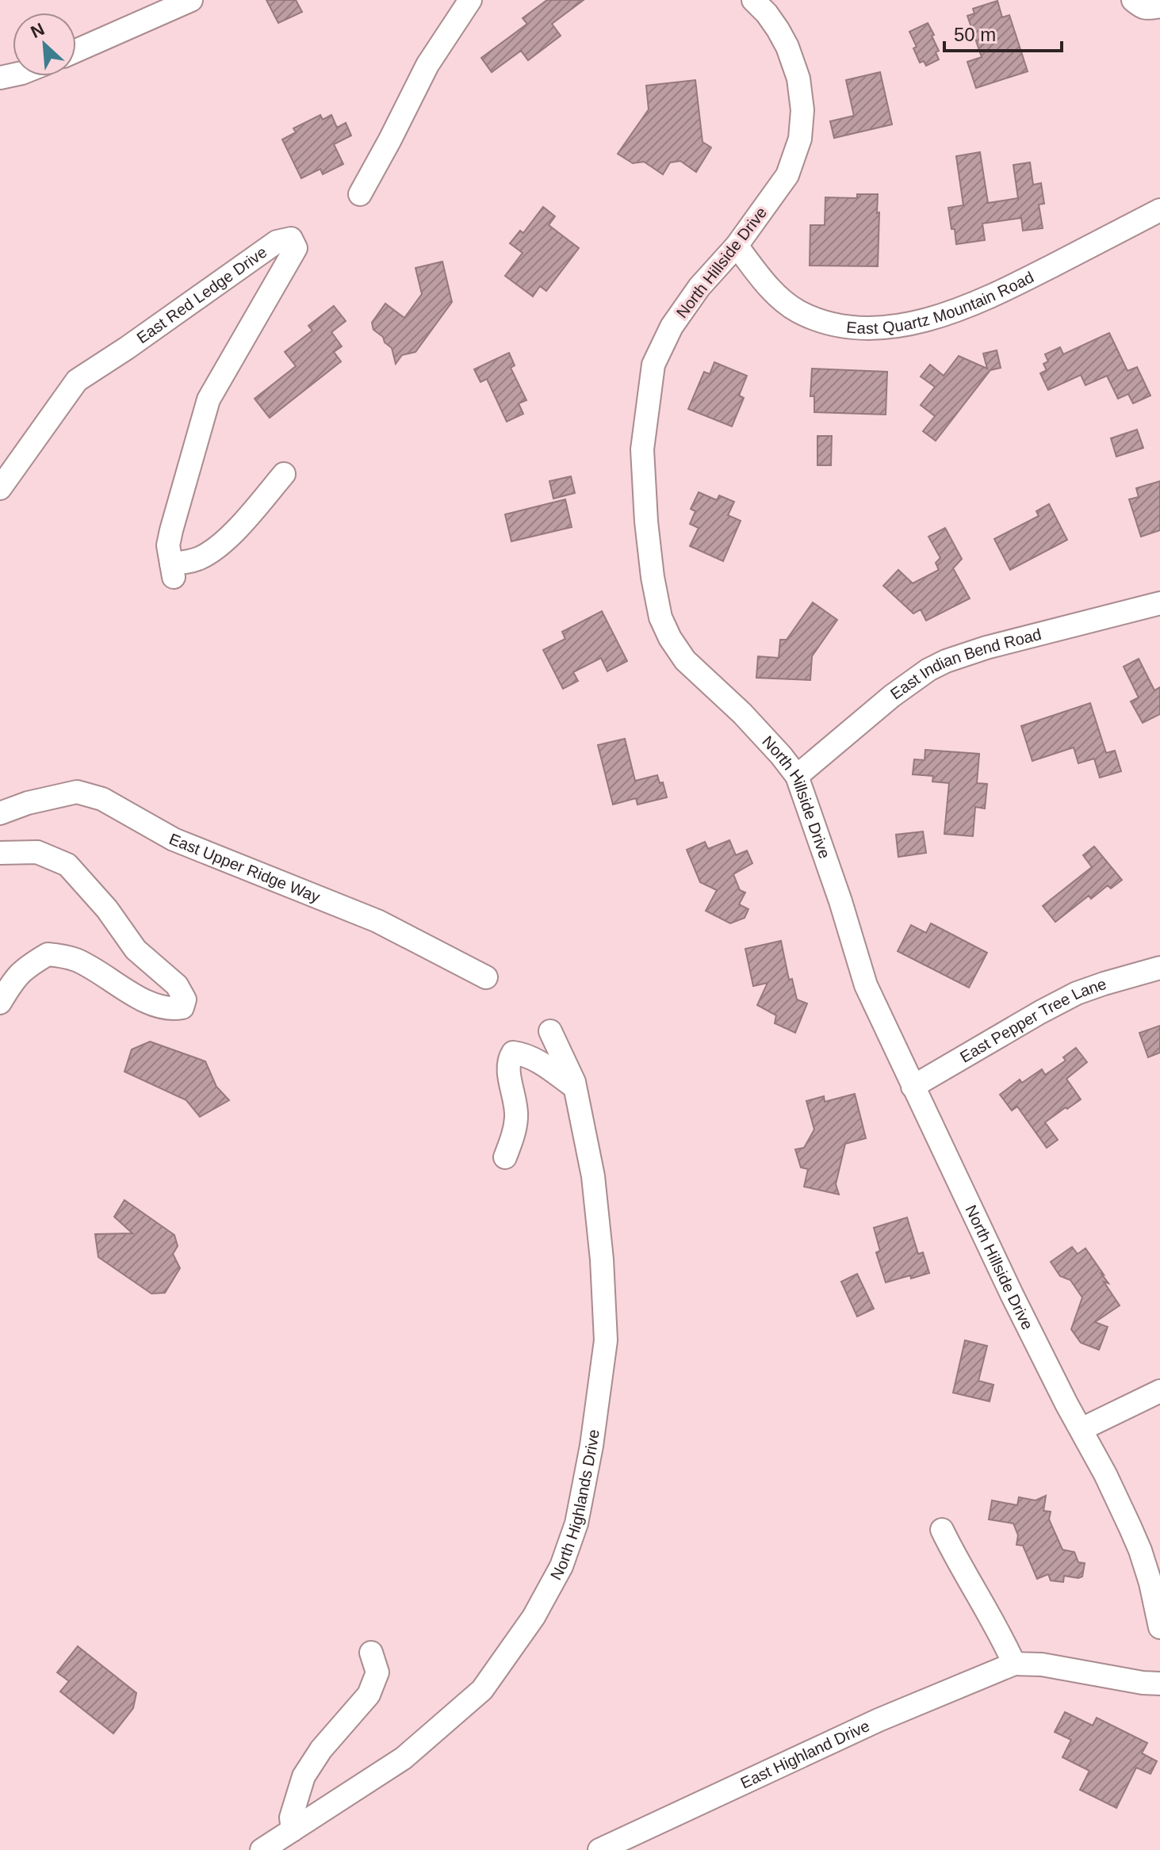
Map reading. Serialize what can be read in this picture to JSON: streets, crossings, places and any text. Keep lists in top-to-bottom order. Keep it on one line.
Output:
{"streets":{"street":["North Hillside Drive","East Red Ledge Drive","East Quartz Mountain Road","East Indian Bend Road","East Upper Ridge Way","East Pepper Tree Lane","North Highlands Drive","East Highland Drive"]},"crossings":[["North Hillside Drive","East Quartz Mountain Road"],["North Hillside Drive","East Indian Bend Road"],["North Hillside Drive","East Pepper Tree Lane"]],"scale_bar":"50 m","north":"top left"}
